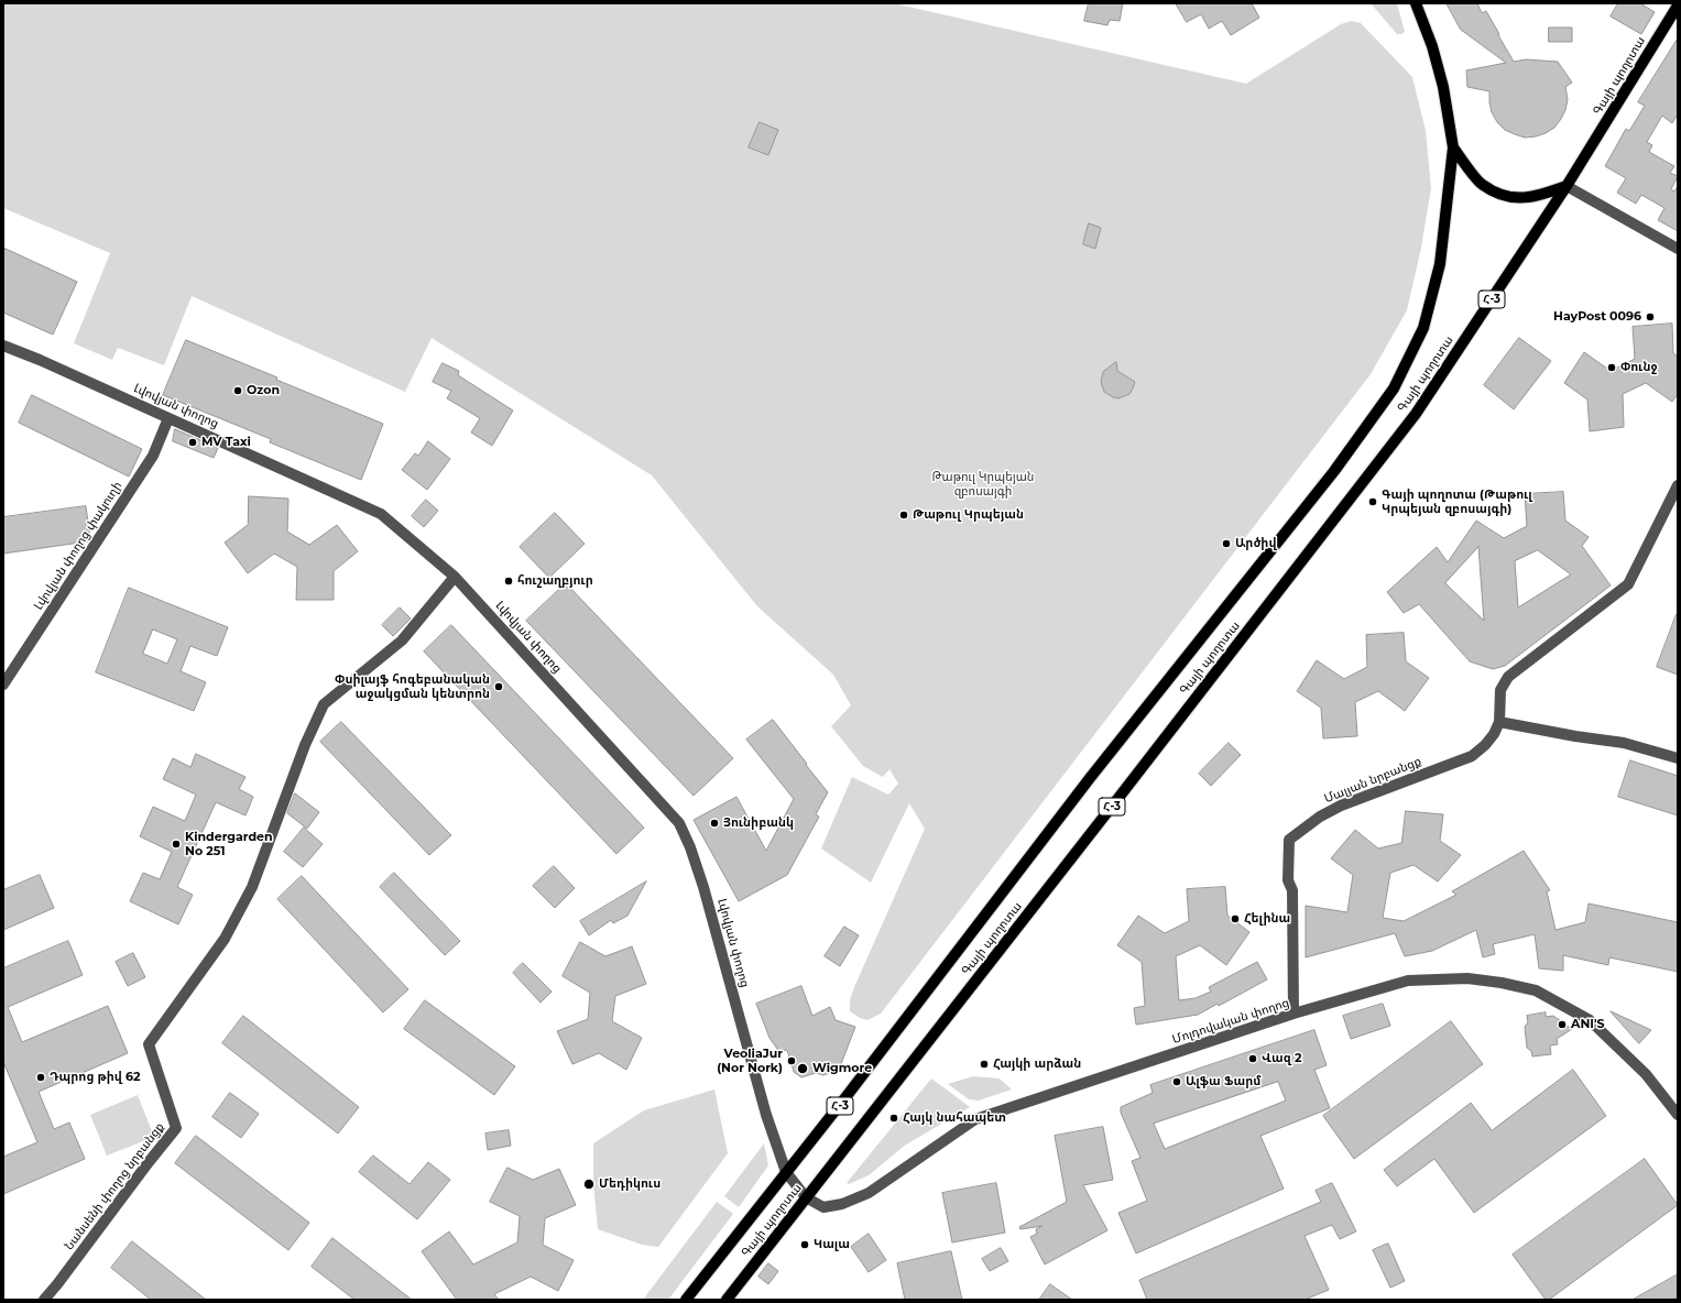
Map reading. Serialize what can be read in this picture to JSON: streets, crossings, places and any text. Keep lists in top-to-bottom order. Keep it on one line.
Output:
{"streets":{"main road":["Գայի պողոտա","Հ-3"],"street":["Լվովյան փողոց","Լվովյան փողոց փակուղի","Մալյան նրբանցք","Մոլդովական փողոց","Նանսենի փողոց նրբանցք"]},"crossings":[["Գայի պողոտա","Լվովյան փողոց"],["Գայի պողոտա","Մոլդովական փողոց"],["Լվովյան փողոց","Լվովյան փողոց փակուղի"],["Լվովյան փողոց","Մոլդովական փողոց"],["Լվովյան փողոց","Նանսենի փողոց նրբանցք"],["Մալյան նրբանցք","Մոլդովական փողոց"]],"parks":["Թաթուլ Կրպեյան զբոսայգի"],"places":["HayPost 0096","Փունջ","Ozon","MV Taxi","Գայի պողոտա (Թաթուլ Կրպեյան զբոսայգի)","Թաթուլ Կրպեյան","Արծիվ","հուշաղբյուր","Փսիլայֆ հոգեբանական աջակցման կենտրոն","Յունիբանկ","Kindergarden No 251","Հելինա","ANI'S","Վազ 2","VeoliaJur (Nor Nork)","Հայկի արձան","Wigmore","Դպրոց թիվ 62","Ալֆա Ֆարմ","Հայկ նահապետ","Մեդիկուս","Կալա"]}
